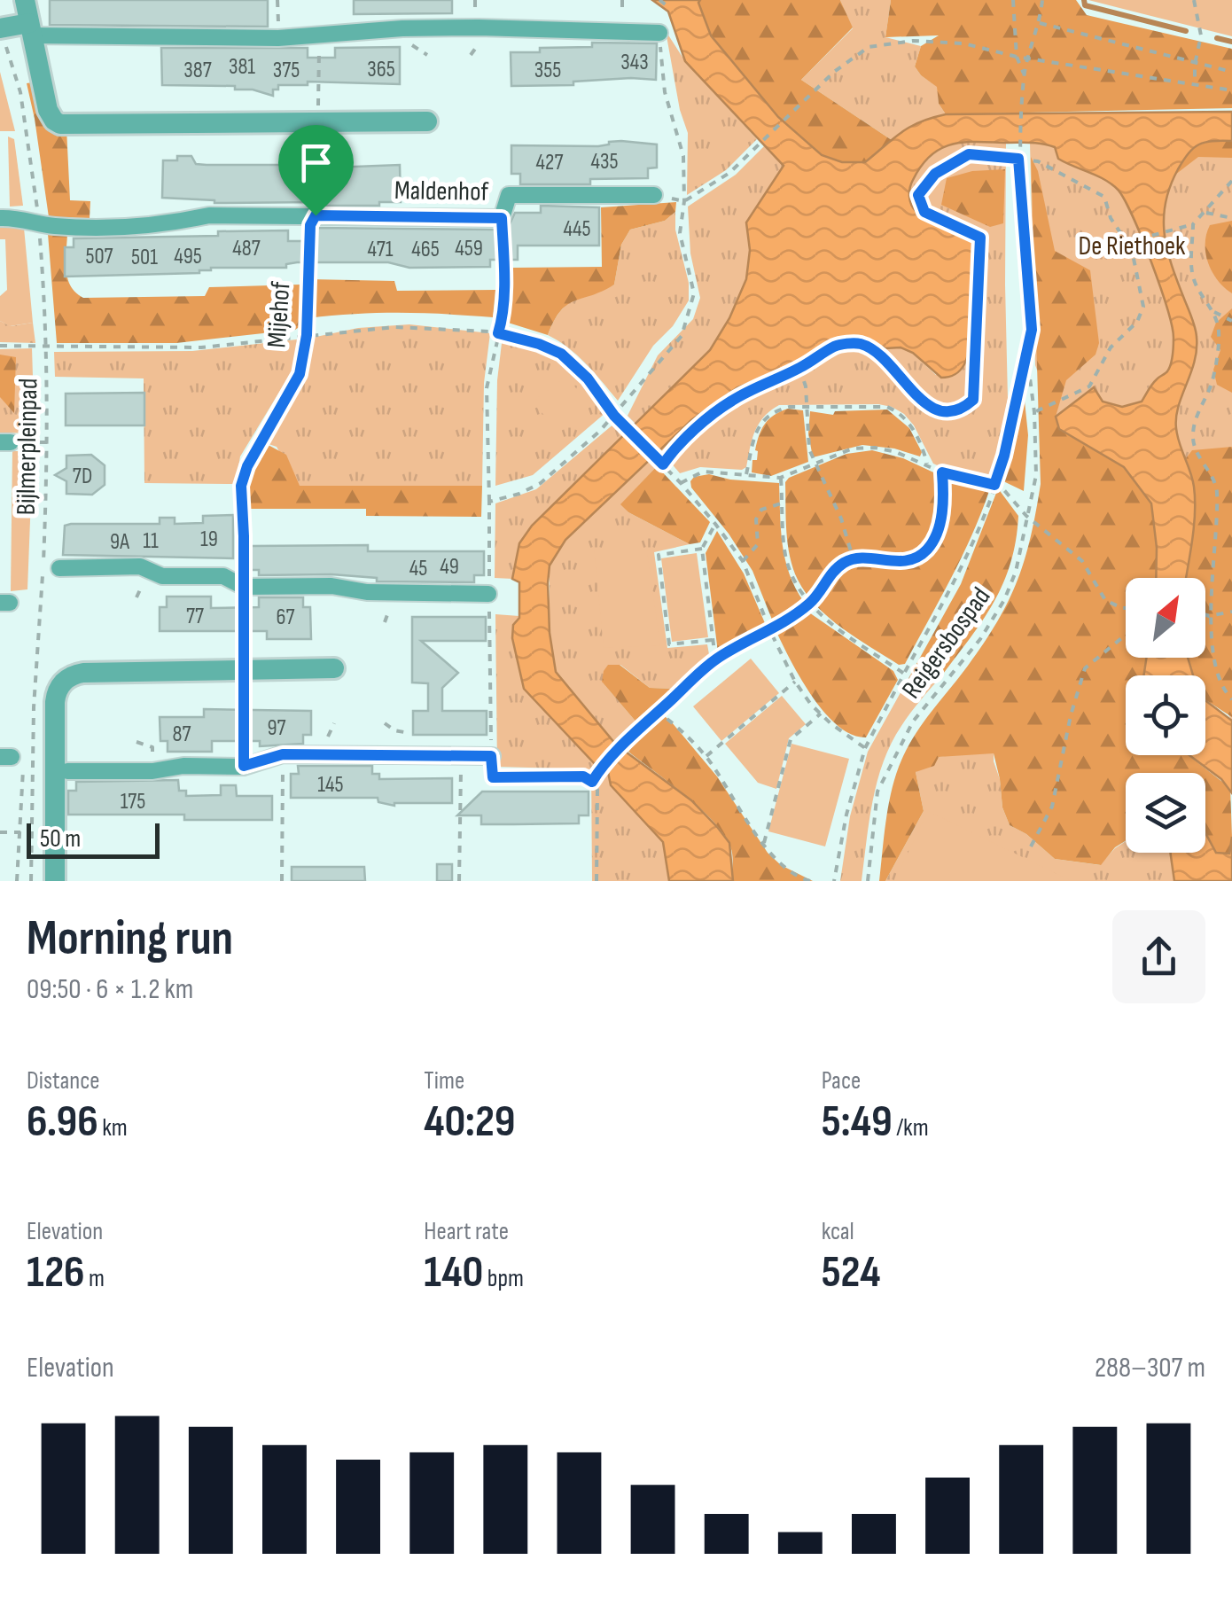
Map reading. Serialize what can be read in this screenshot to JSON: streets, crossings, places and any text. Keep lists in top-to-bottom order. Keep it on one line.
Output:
{"streets":{"street":["Maldenhof"],"path":["Mijehof","Bijlmerpleinpad","Reigersbospad"]},"crossings":[["Maldenhof","Mijehof"],["Maldenhof","Bijlmerpleinpad"]],"parks":["De Riethoek"],"house_numbers":["343","381","365","387","375","355","435","427","445","487","459","471","465","507","495","501","7D","19","11","9A","49","45","77","67","97","87","145","175"],"scale_bar":"50 m","north":"top right","page":{"scale":"50 m","heading":["Morning run","09:50 · 6 × 1.2 km"],"stats":[["Distance","6.96 km"],["Time","40:29"],["Pace","5:49 /km"],["Elevation","126 m"],["Heart rate","140 bpm"],["kcal","524"]],"chart":["Elevation","288–307 m"]}}
